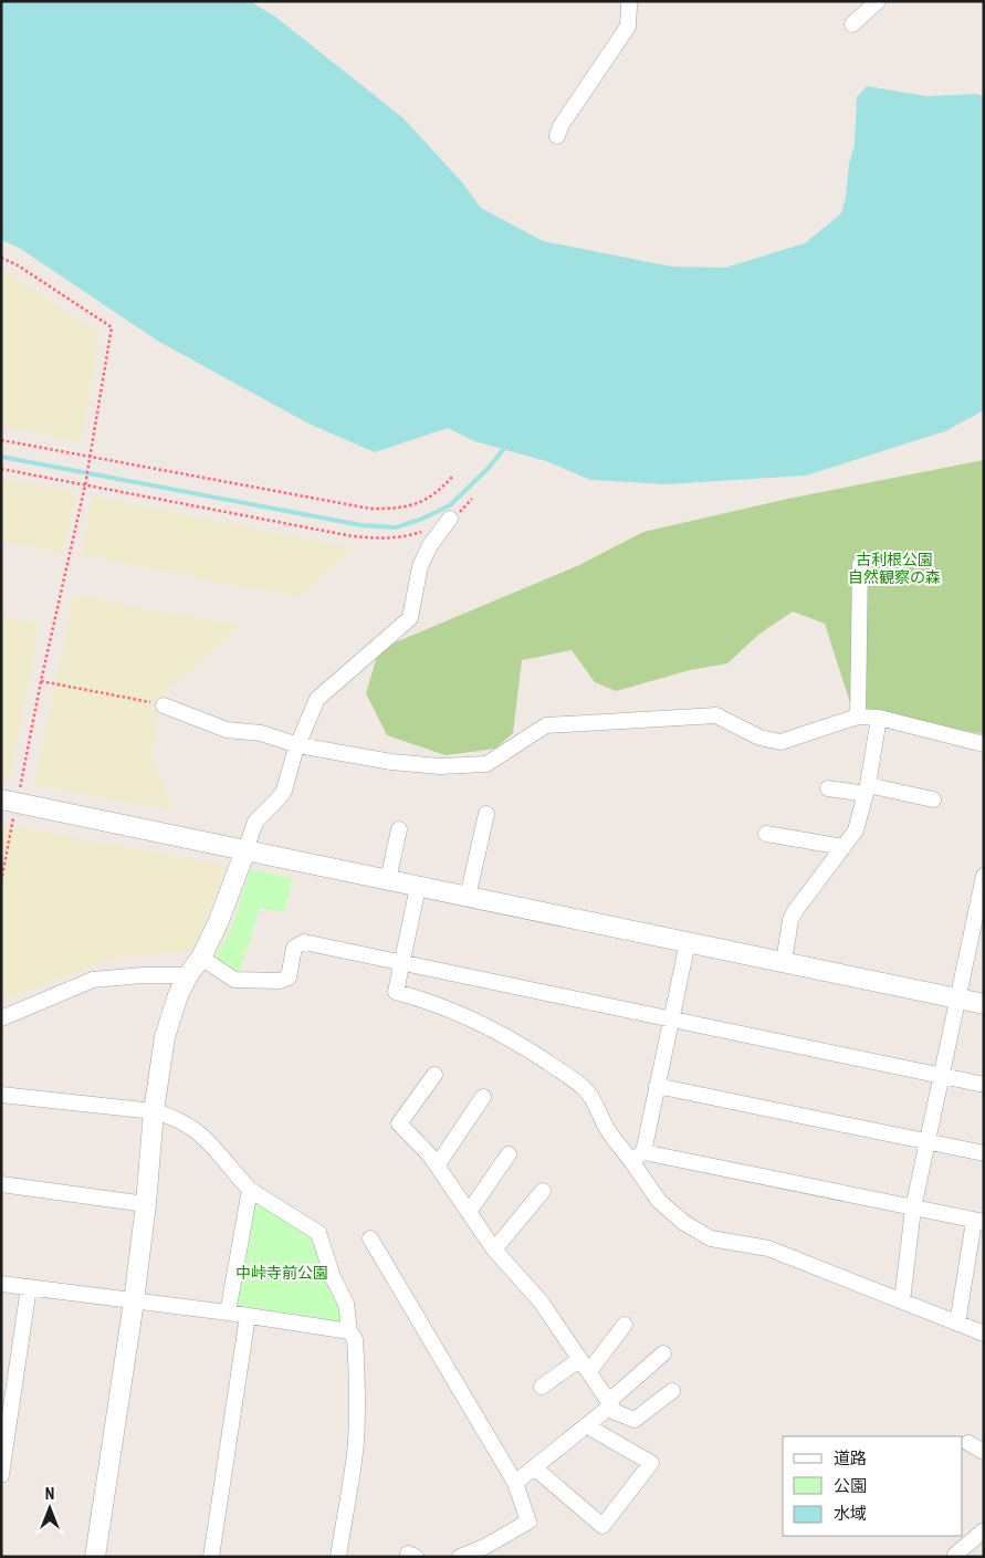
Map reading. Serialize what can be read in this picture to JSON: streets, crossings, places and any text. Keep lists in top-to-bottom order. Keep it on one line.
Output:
{"parks":["古利根公園 自然観察の森","中峠寺前公園"],"legend":["道路","公園","水域"],"north":"top"}
